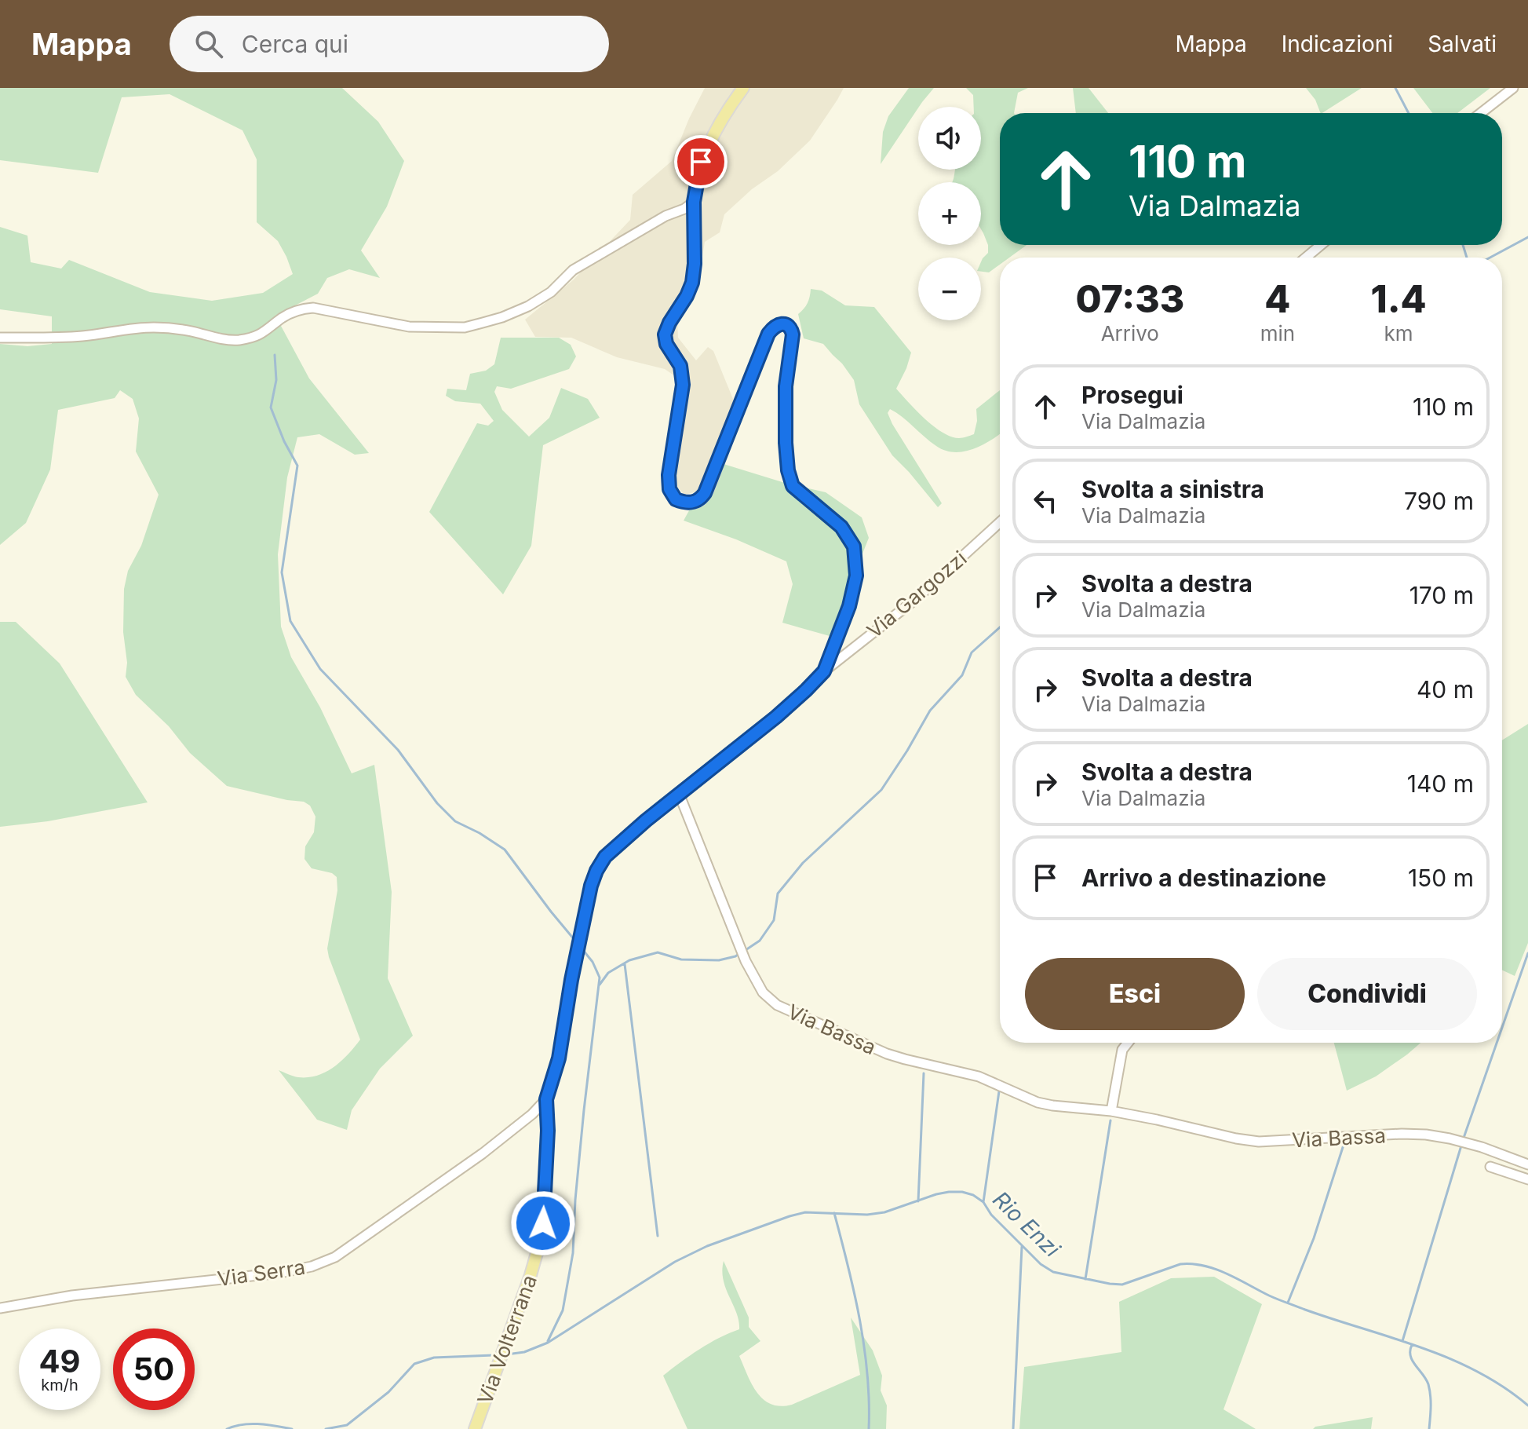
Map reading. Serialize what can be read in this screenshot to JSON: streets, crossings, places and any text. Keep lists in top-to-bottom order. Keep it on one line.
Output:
{"streets":{"main road":["Via Volterrana"],"street":["Via Gargozzi","Via Bassa","Via Serra"]},"crossings":[["Via Gargozzi","Via Volterrana"],["Via Bassa","Via Volterrana"],["Via Serra","Via Volterrana"]],"water":["Rio Enzi"],"page":{"header":"Mappa","search":"Cerca qui","nav":["Mappa","Indicazioni","Salvati"],"map_buttons":["+","−"],"turn":["110 m","Via Dalmazia"],"eta":["07:33","Arrivo","4","min","1.4","km"],"list":[{"name":"Prosegui","note":"Via Dalmazia","value":"110 m"},{"name":"Svolta a sinistra","note":"Via Dalmazia","value":"790 m"},{"name":"Svolta a destra","note":"Via Dalmazia","value":"170 m"},{"name":"Svolta a destra","note":"Via Dalmazia","value":"40 m"},{"name":"Svolta a destra","note":"Via Dalmazia","value":"140 m"},{"name":"Arrivo a destinazione","value":"150 m"}],"buttons":["Esci","Condividi"],"speed":"49 km/h","limit":"50"}}
